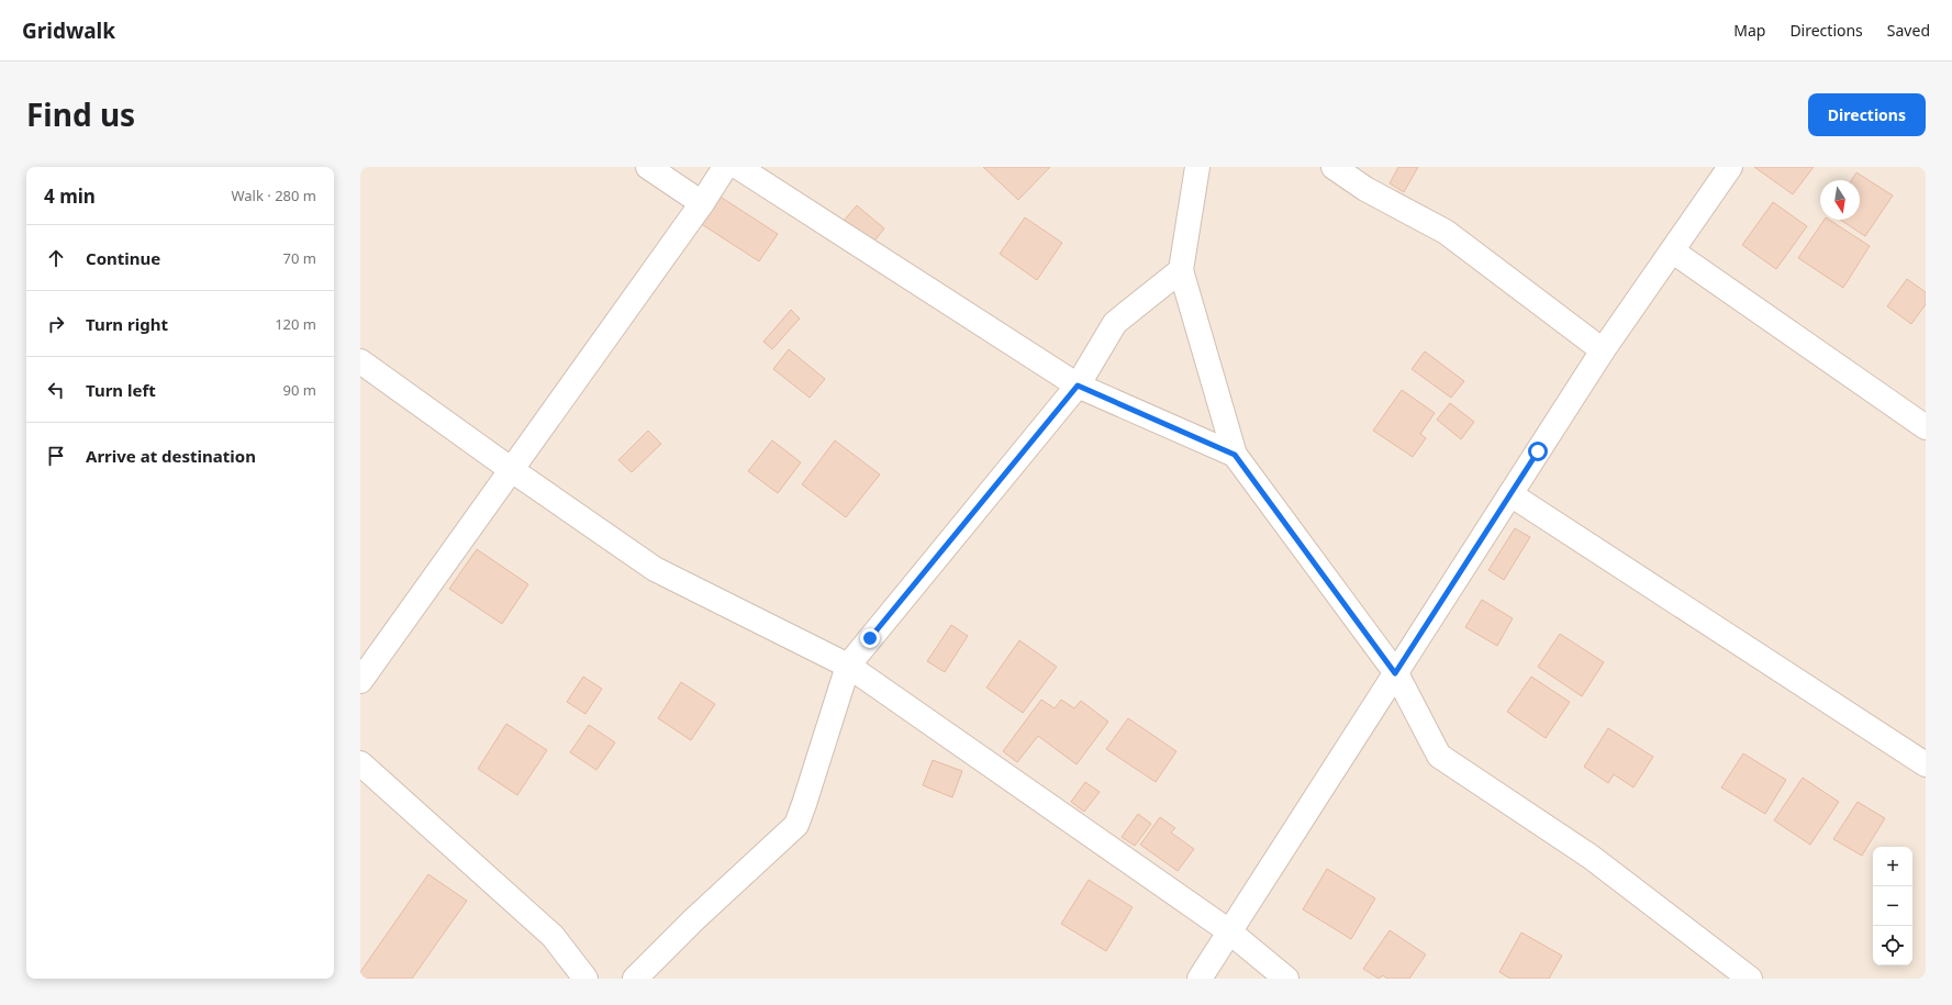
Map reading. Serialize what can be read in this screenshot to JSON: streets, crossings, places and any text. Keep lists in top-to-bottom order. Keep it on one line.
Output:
{"north":"bottom","page":{"header":"Gridwalk","nav":["Map","Directions","Saved"],"title":"Find us","buttons":"Directions","heading":["4 min","Walk · 280 m"],"list":[["Continue","70 m"],["Turn right","120 m"],["Turn left","90 m"],"Arrive at destination"],"map_buttons":["+","−"]}}
